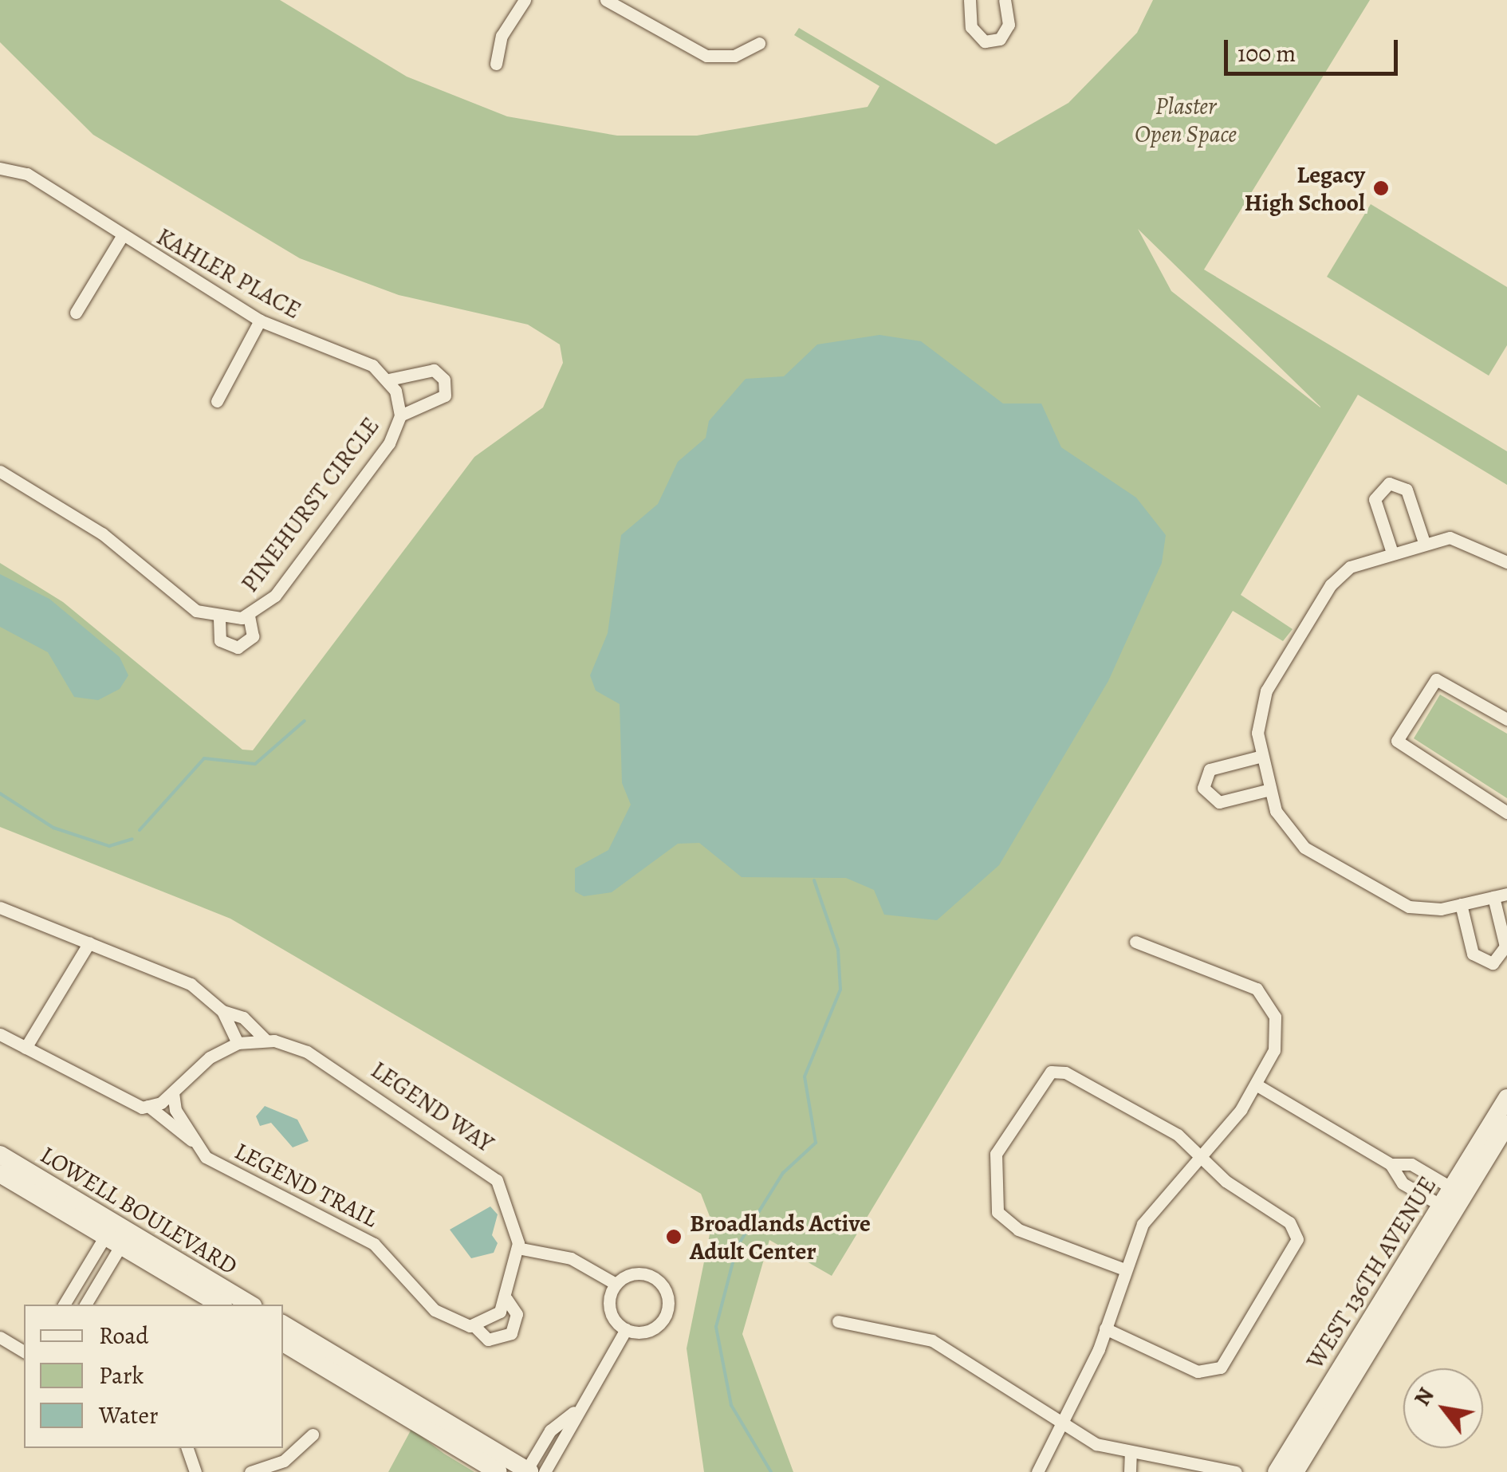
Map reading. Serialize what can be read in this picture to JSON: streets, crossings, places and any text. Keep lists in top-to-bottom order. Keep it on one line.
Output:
{"streets":{"main road":["LOWELL BOULEVARD","WEST 136TH AVENUE"],"street":["KAHLER PLACE","PINEHURST CIRCLE","LEGEND WAY","LEGEND TRAIL"]},"crossings":[["KAHLER PLACE","PINEHURST CIRCLE"],["LEGEND WAY","LEGEND TRAIL"]],"parks":["Plaster Open Space"],"places":["Legacy High School","Broadlands Active Adult Center"],"legend":["Road","Park","Water"],"scale_bar":"100 m","north":"top left"}
